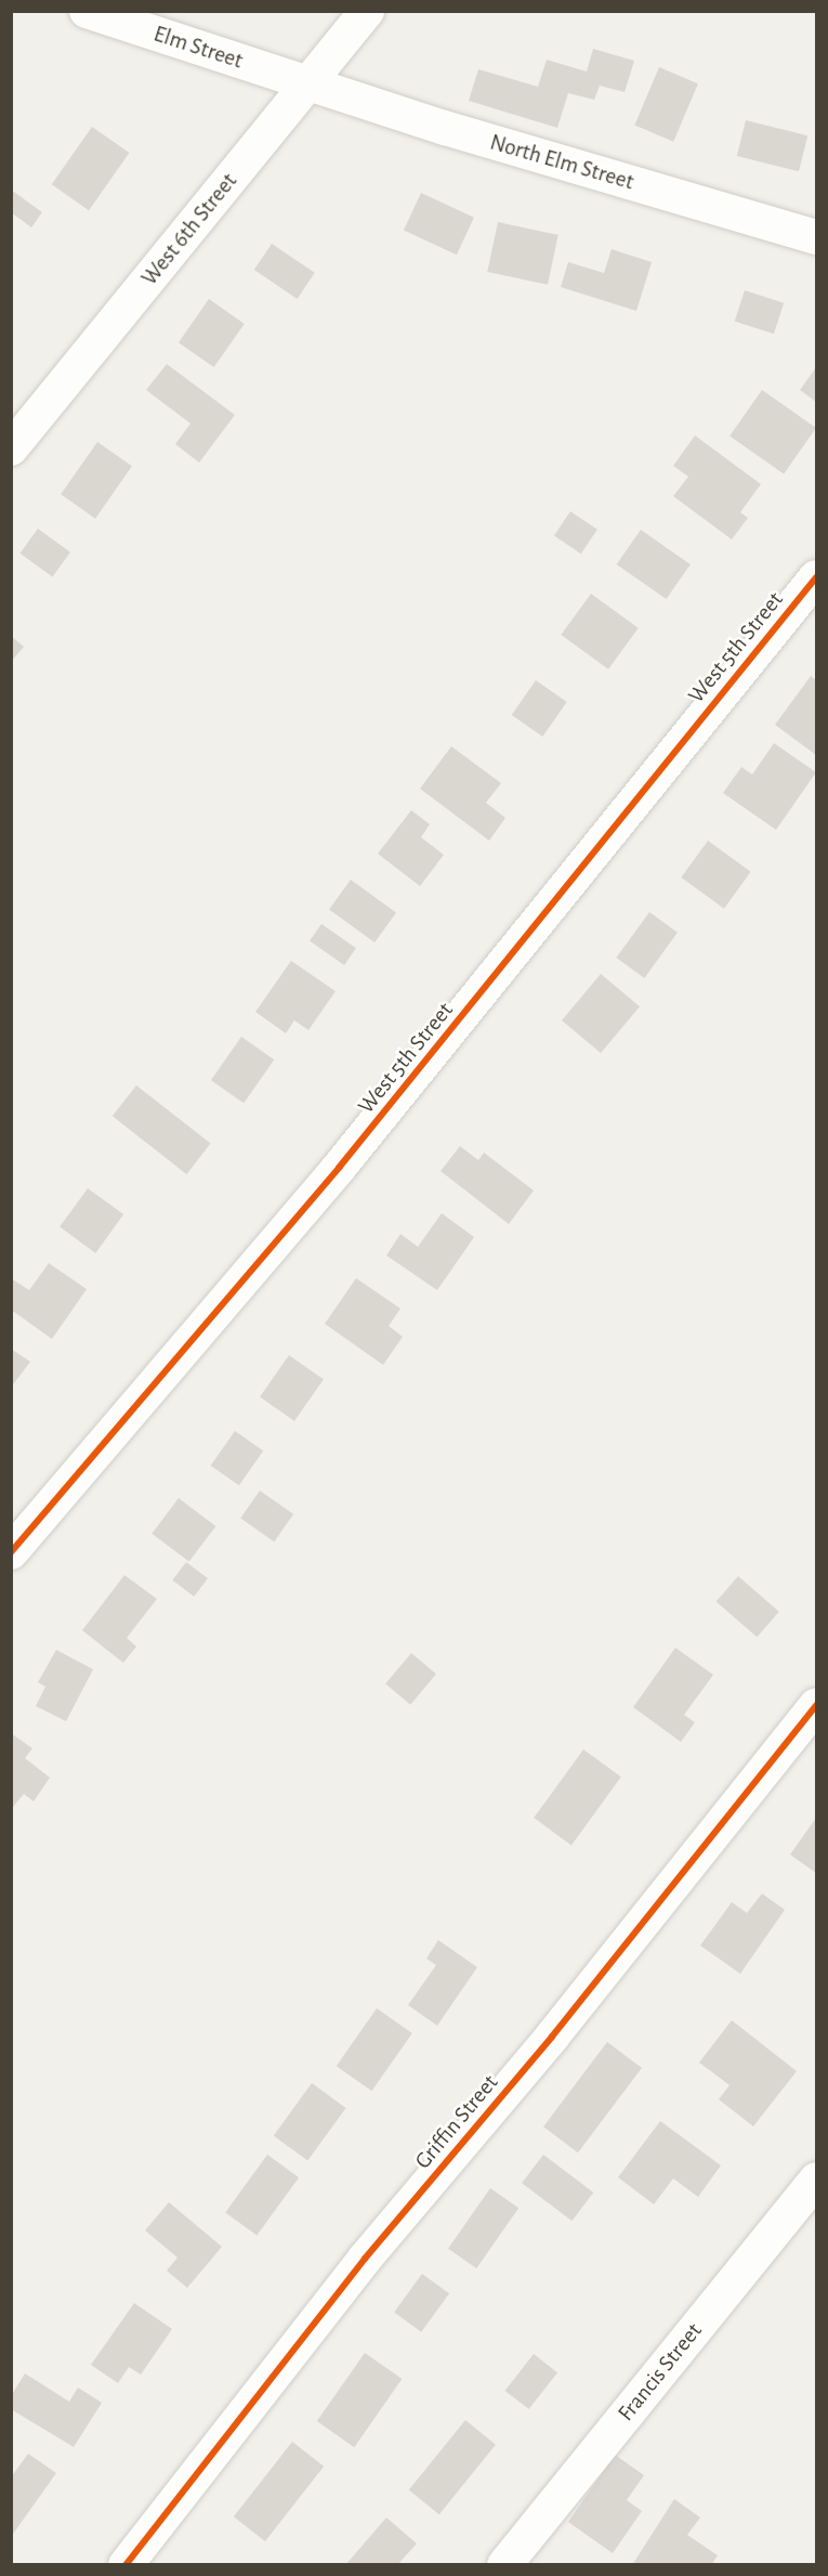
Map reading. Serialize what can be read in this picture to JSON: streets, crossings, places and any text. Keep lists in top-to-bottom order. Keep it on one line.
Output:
{"streets":{"street":["Elm Street","North Elm Street","West 6th Street","West 5th Street","Griffin Street","Francis Street"]},"crossings":[["Elm Street","North Elm Street"],["Elm Street","West 6th Street"],["North Elm Street","West 6th Street"]]}
